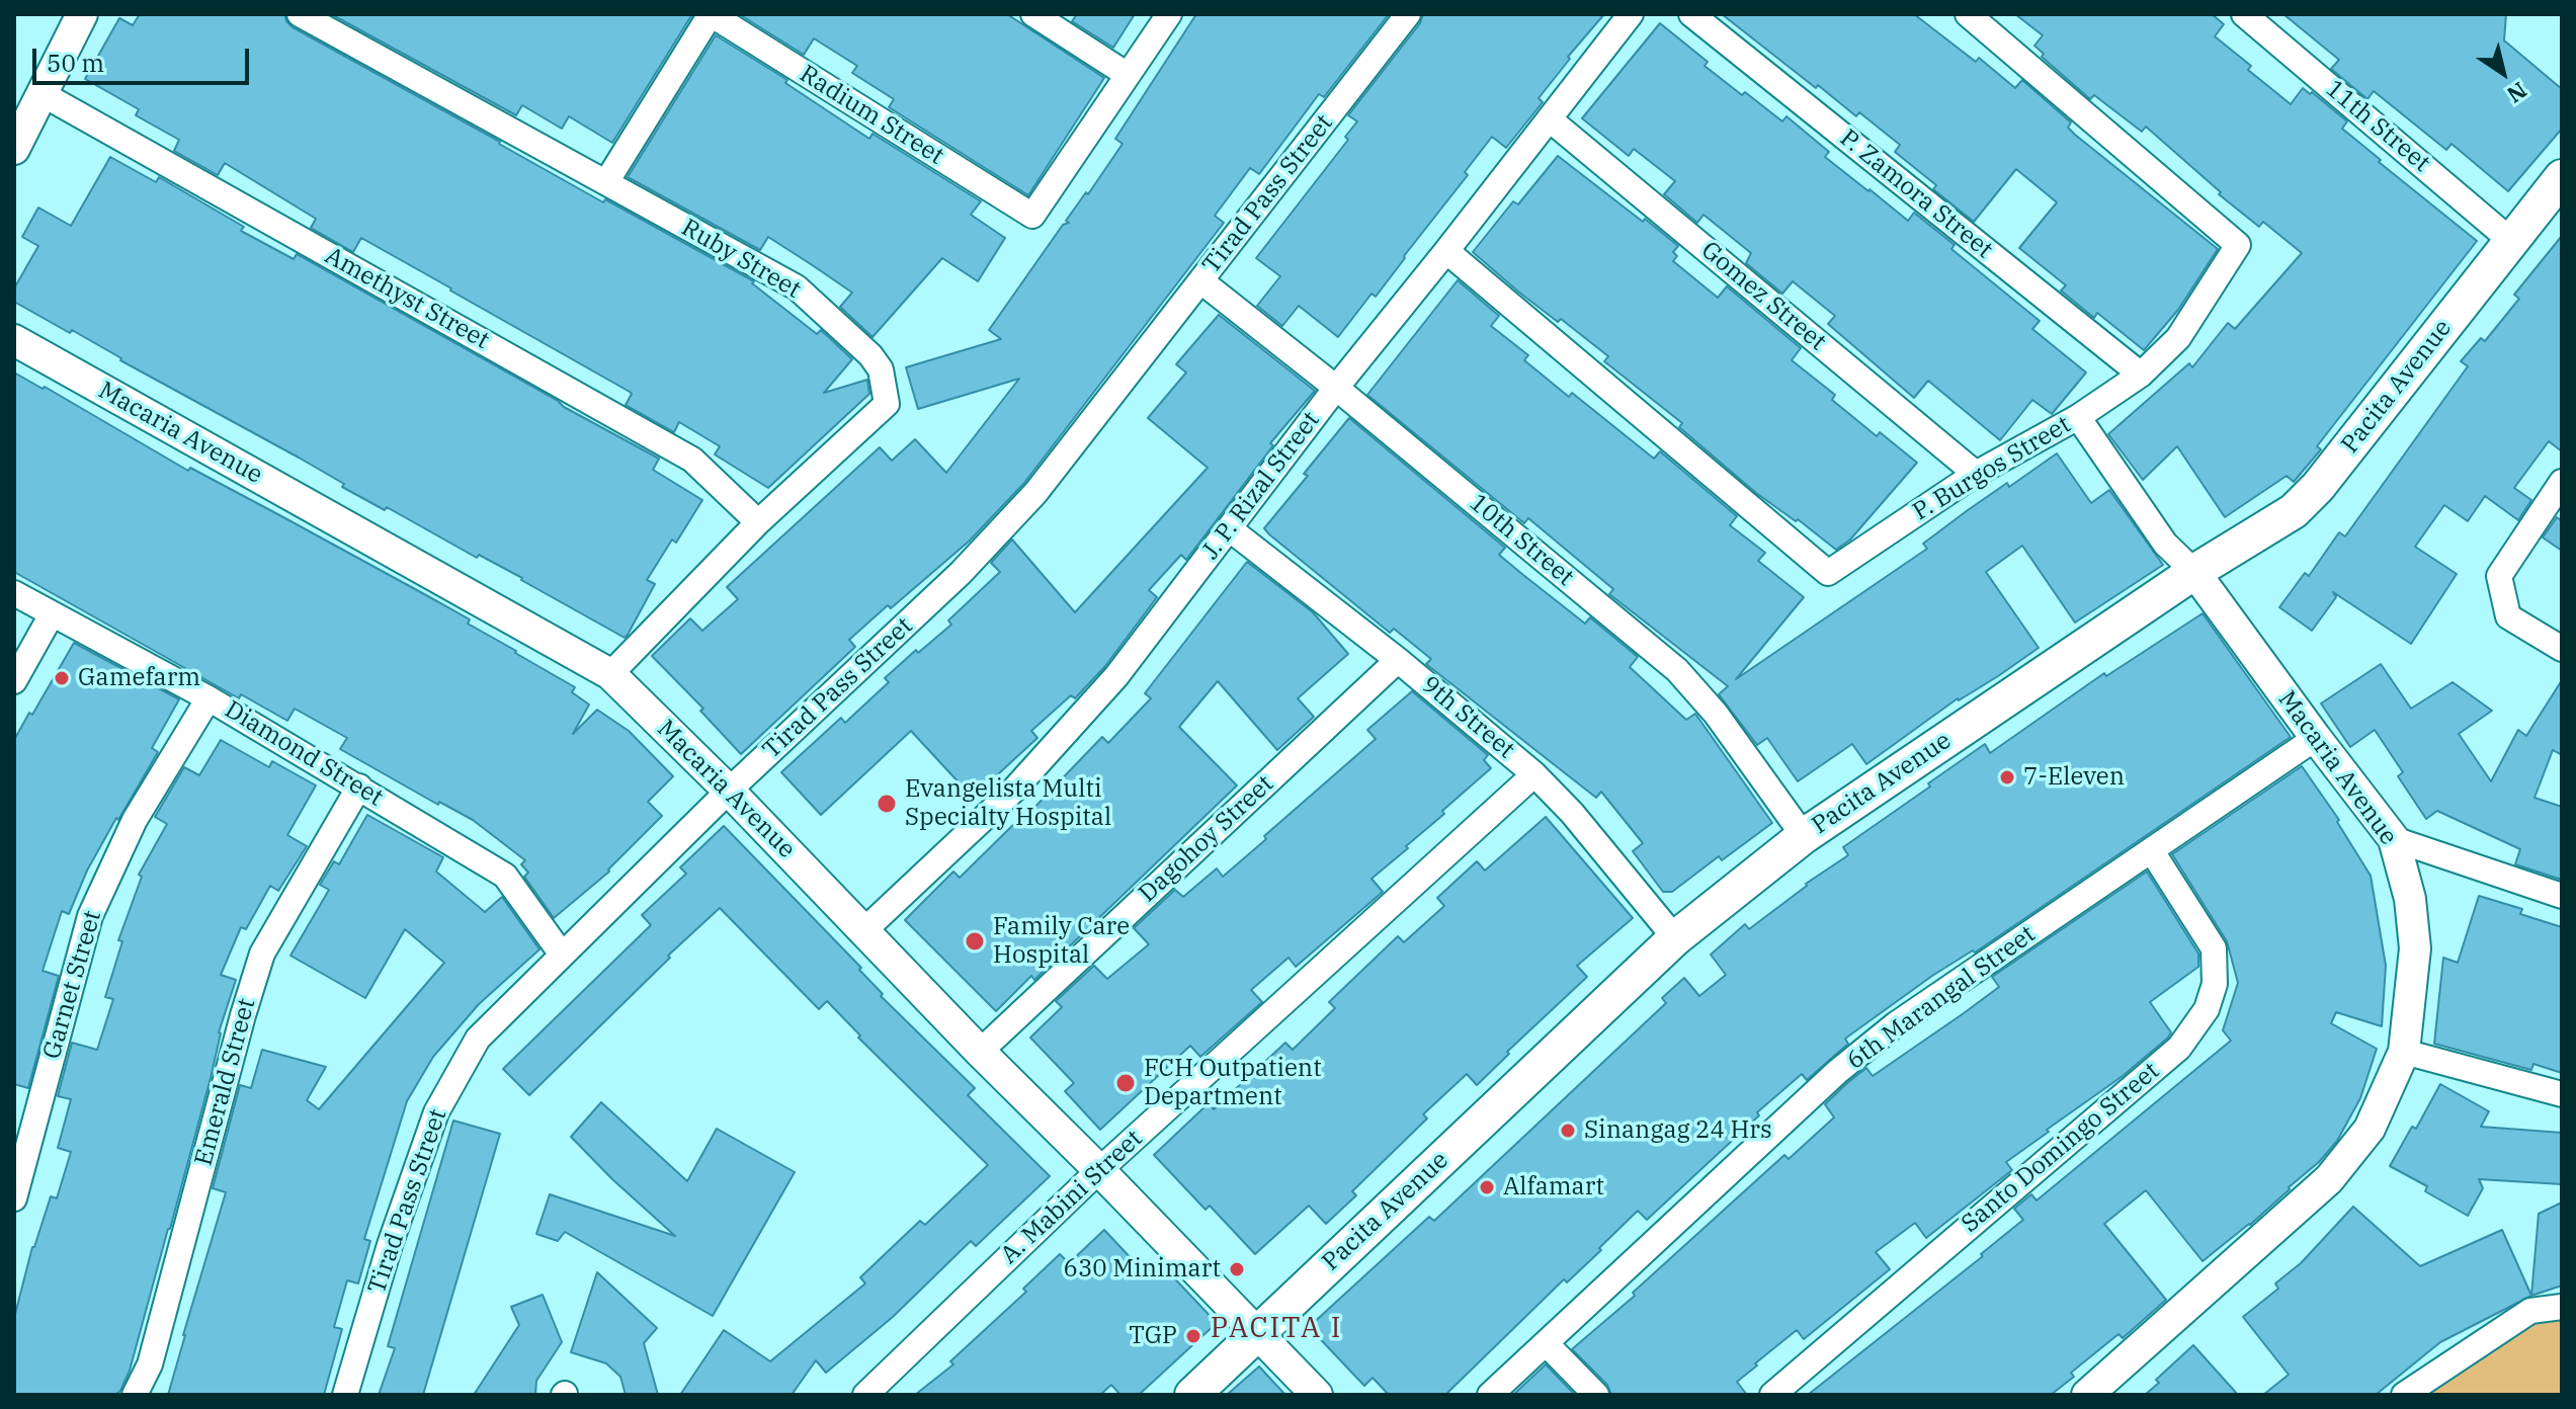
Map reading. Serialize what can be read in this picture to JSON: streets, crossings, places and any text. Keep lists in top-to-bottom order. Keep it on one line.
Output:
{"streets":{"main road":["Pacita Avenue"],"street":["Radium Street","11th Street","Tirad Pass Street","P. Zamora Street","Ruby Street","Gomez Street","Amethyst Street","Macaria Avenue","P. Burgos Street","J. P. Rizal Street","10th Street","9th Street","Diamond Street","Dagohoy Street","Garnet Street","6th Marangal Street","Emerald Street","Santo Domingo Street","A. Mabini Street"]},"crossings":[["11th Street","Pacita Avenue"],["Tirad Pass Street","Macaria Avenue"],["Tirad Pass Street","10th Street"],["Tirad Pass Street","Diamond Street"],["P. Zamora Street","P. Burgos Street"],["Ruby Street","Amethyst Street"],["Ruby Street","Macaria Avenue"],["Gomez Street","P. Burgos Street"],["Gomez Street","J. P. Rizal Street"],["Pacita Avenue","Macaria Avenue"],["Pacita Avenue","10th Street"],["Pacita Avenue","9th Street"],["Macaria Avenue","J. P. Rizal Street"],["Macaria Avenue","Dagohoy Street"],["Macaria Avenue","6th Marangal Street"],["Macaria Avenue","A. Mabini Street"],["P. Burgos Street","J. P. Rizal Street"],["J. P. Rizal Street","10th Street"],["J. P. Rizal Street","9th Street"],["9th Street","Dagohoy Street"],["9th Street","A. Mabini Street"],["Diamond Street","Garnet Street"],["Diamond Street","Emerald Street"],["6th Marangal Street","Santo Domingo Street"]],"districts":["PACITA I"],"places":["Gamefarm","7-Eleven","Evangelista Multi Specialty Hospital","Family Care Hospital","FCH Outpatient Department","Sinangag 24 Hrs","Alfamart","630 Minimart","TGP"],"scale_bar":"50 m","north":"bottom right"}
